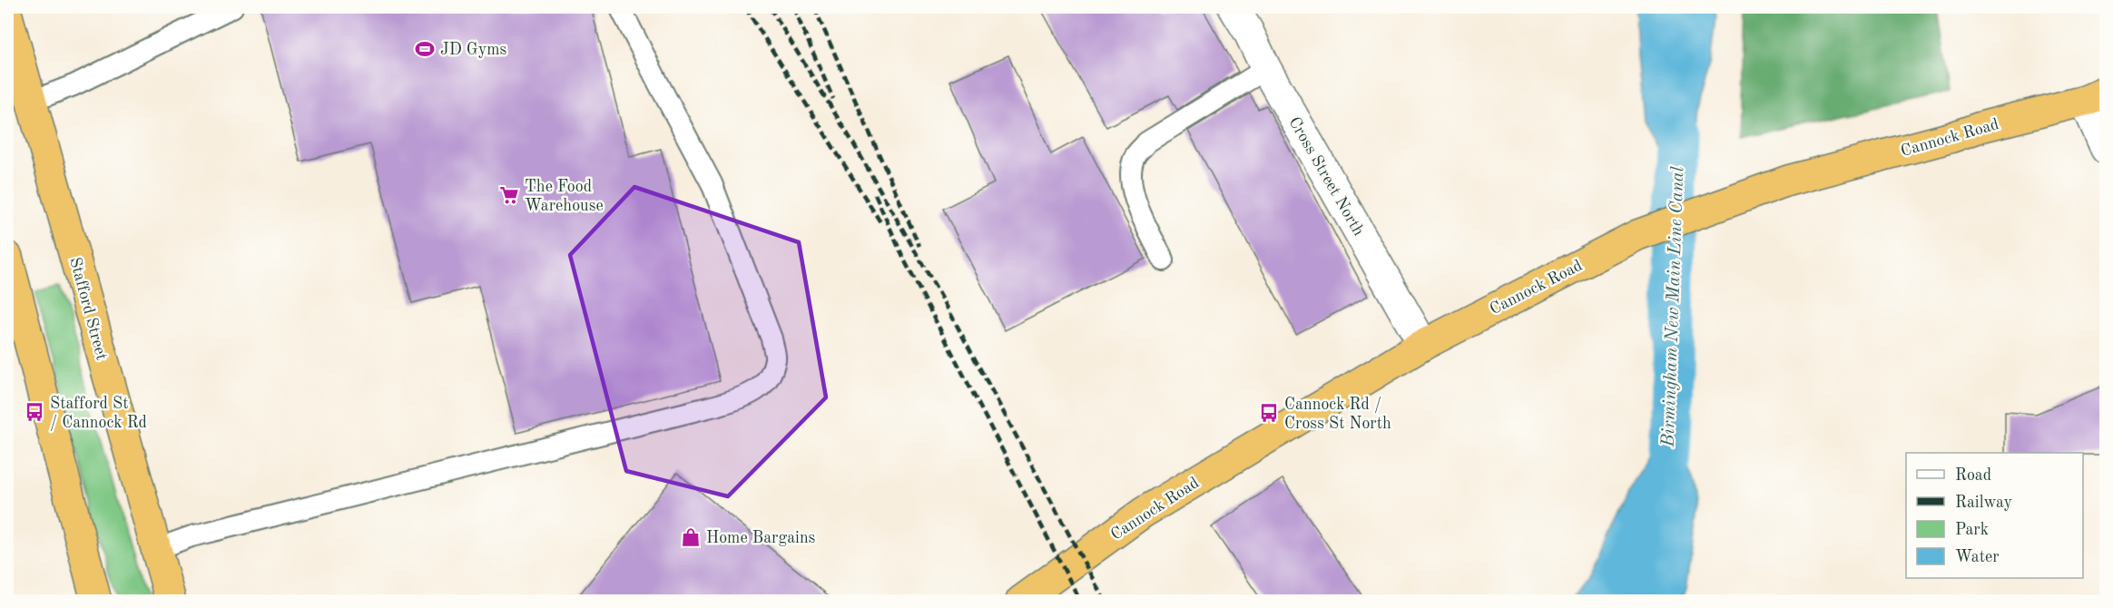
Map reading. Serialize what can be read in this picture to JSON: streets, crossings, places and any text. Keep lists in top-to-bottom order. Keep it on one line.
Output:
{"streets":{"highway":["Cannock Road","Stafford Street"],"street":["Cross Street North"]},"crossings":[["Cannock Road","Cross Street North"]],"water":["Birmingham New Main Line Canal"],"places":{"sports":["JD Gyms"],"supermarket":["The Food Warehouse"],"bus stop":["Stafford St / Cannock Rd","Cannock Rd / Cross St North"],"shop":["Home Bargains"]},"legend":["Road","Railway","Park","Water"]}
